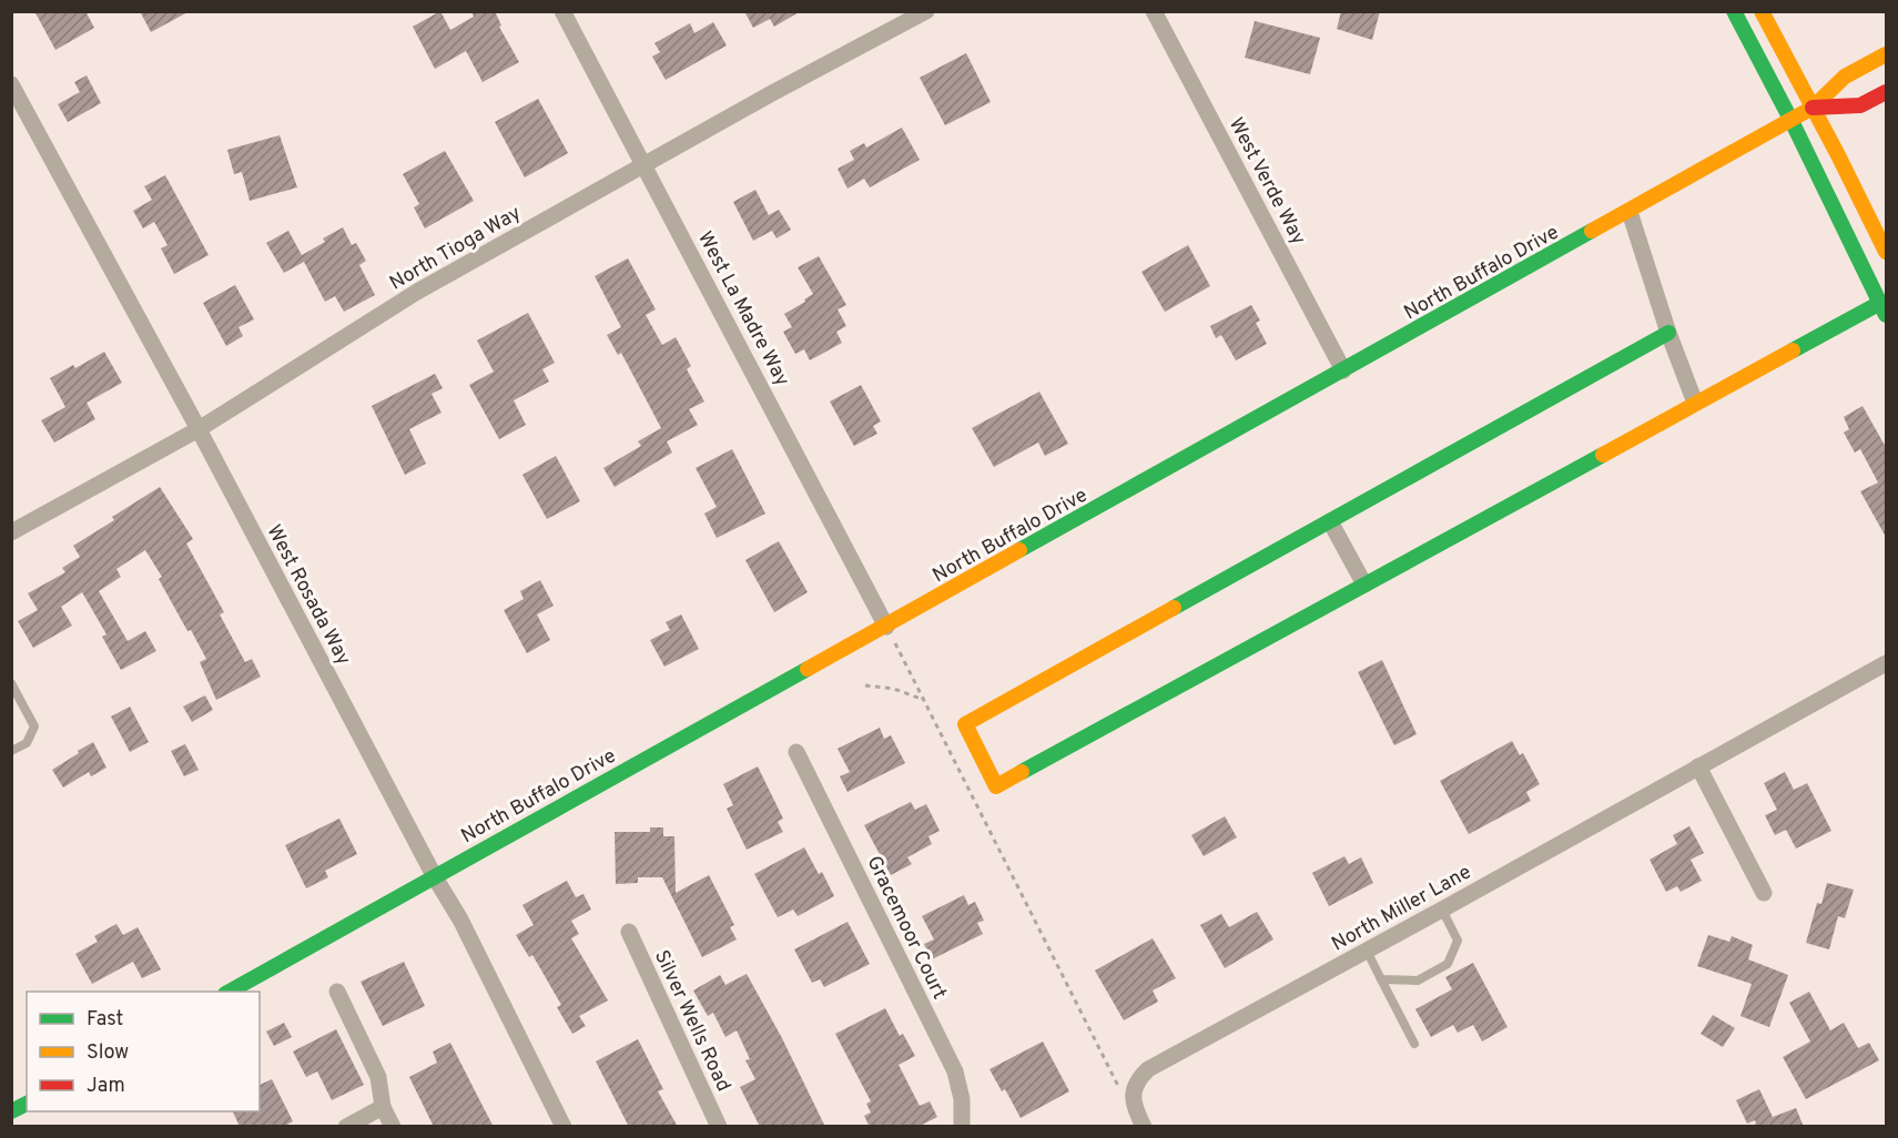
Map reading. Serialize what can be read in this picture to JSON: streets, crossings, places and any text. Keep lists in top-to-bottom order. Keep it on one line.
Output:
{"streets":{"street":["West Verde Way","North Tioga Way","North Buffalo Drive","West La Madre Way","West Rosada Way","North Miller Lane","Gracemoor Court","Silver Wells Road"]},"crossings":[["West Verde Way","North Buffalo Drive"],["North Tioga Way","West La Madre Way"],["North Tioga Way","West Rosada Way"],["North Buffalo Drive","West La Madre Way"],["North Buffalo Drive","West Rosada Way"]],"legend":["Fast","Slow","Jam"]}
